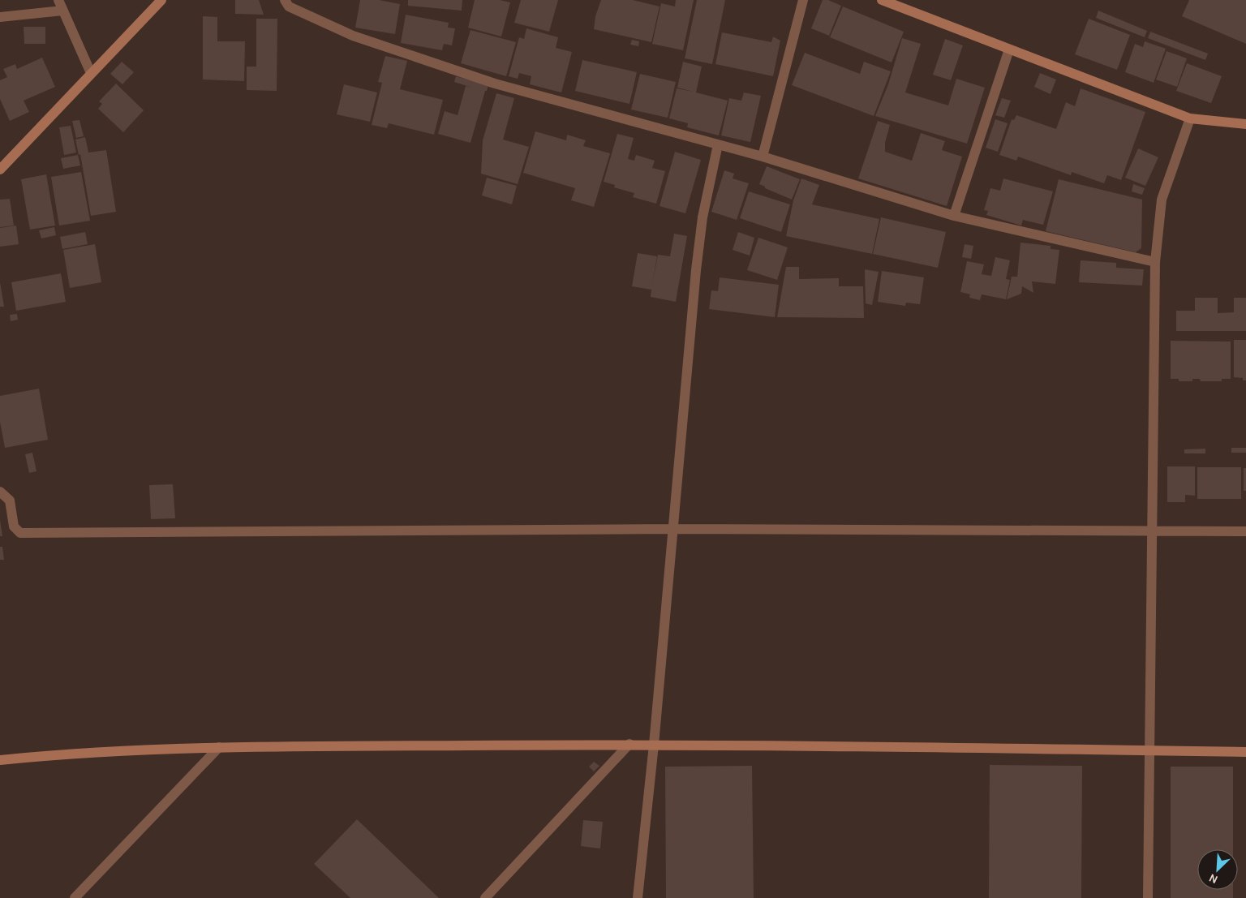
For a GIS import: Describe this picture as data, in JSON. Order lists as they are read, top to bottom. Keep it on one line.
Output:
{"north":"bottom left"}
